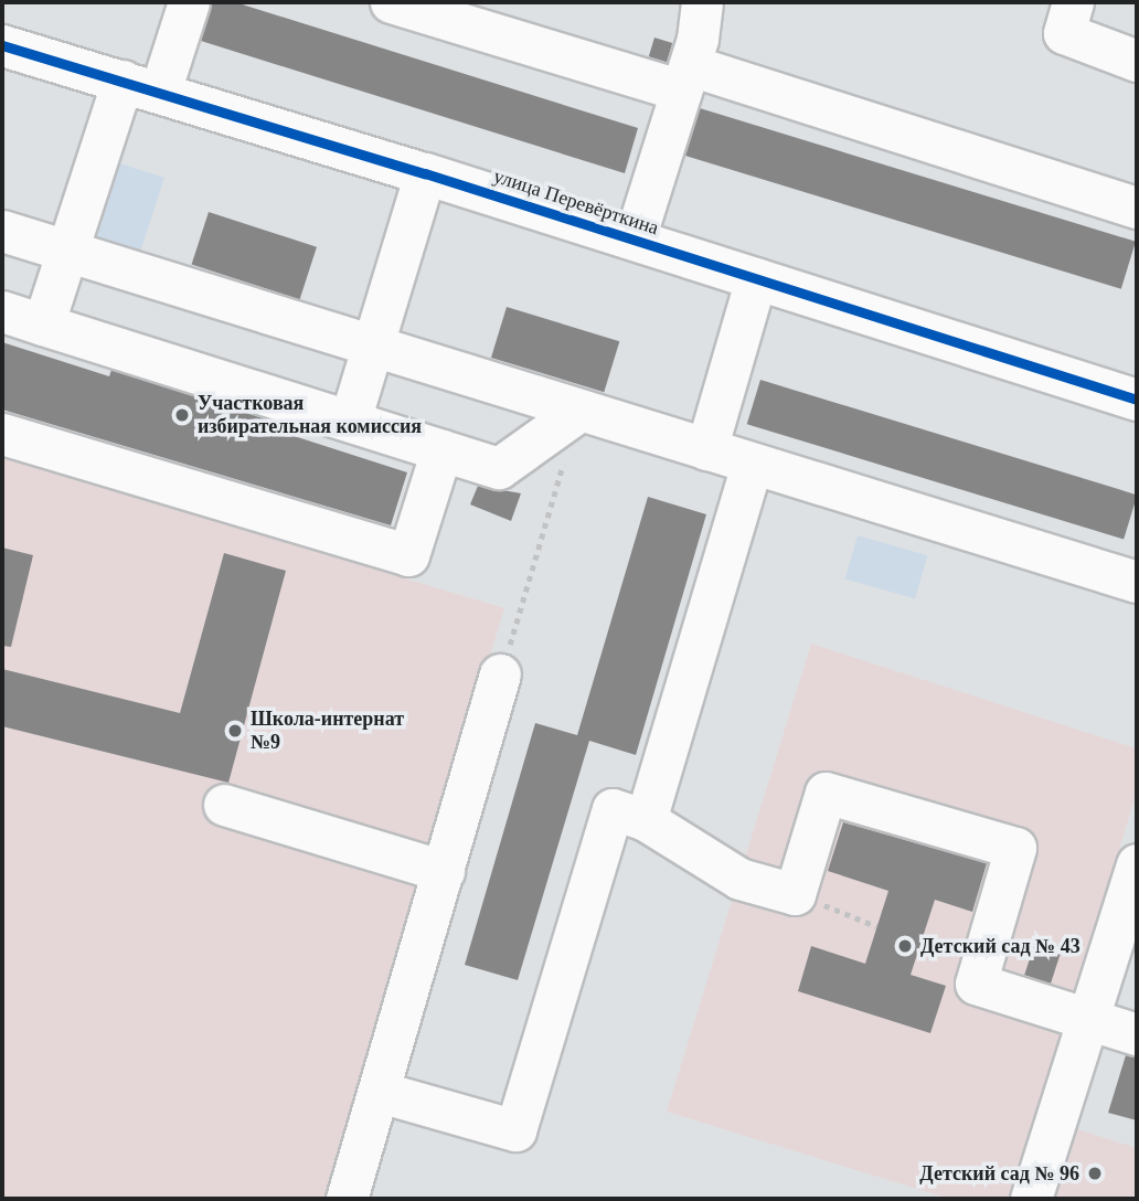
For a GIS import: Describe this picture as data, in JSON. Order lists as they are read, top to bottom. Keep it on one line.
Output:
{"streets":{"street":["улица Перевёрткина"]},"places":["Участковая избирательная комиссия","Школа-интернат №9","Детский сад № 43","Детский сад № 96"]}
